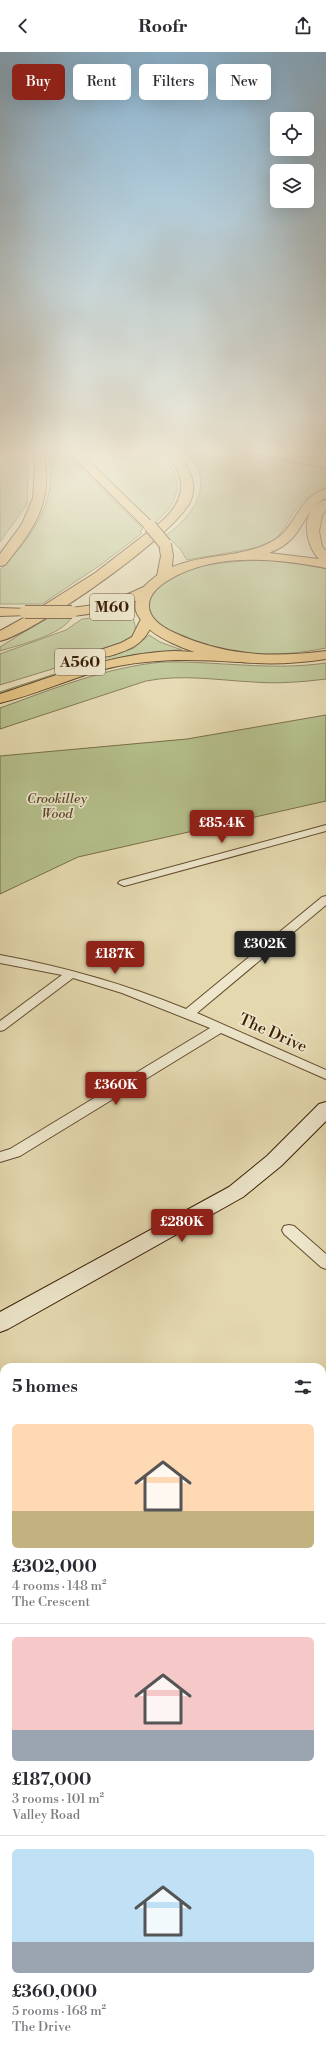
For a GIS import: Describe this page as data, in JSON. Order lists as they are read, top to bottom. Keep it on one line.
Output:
{"streets":{"highway":["M60","A560"],"street":["The Drive"]},"parks":["Crookilley Wood"],"page":{"header":"Roofr","chip":["Buy","Rent","Filters","New"],"price":["£85.4K","£302K","£187K","£360K","£280K"],"heading":"5 homes","list":[{"name":"£302,000","note":"4 rooms · 148 m² · The Crescent"},{"name":"£187,000","note":"3 rooms · 101 m² · Valley Road"},{"name":"£360,000","note":"5 rooms · 168 m² · The Drive"}]}}
